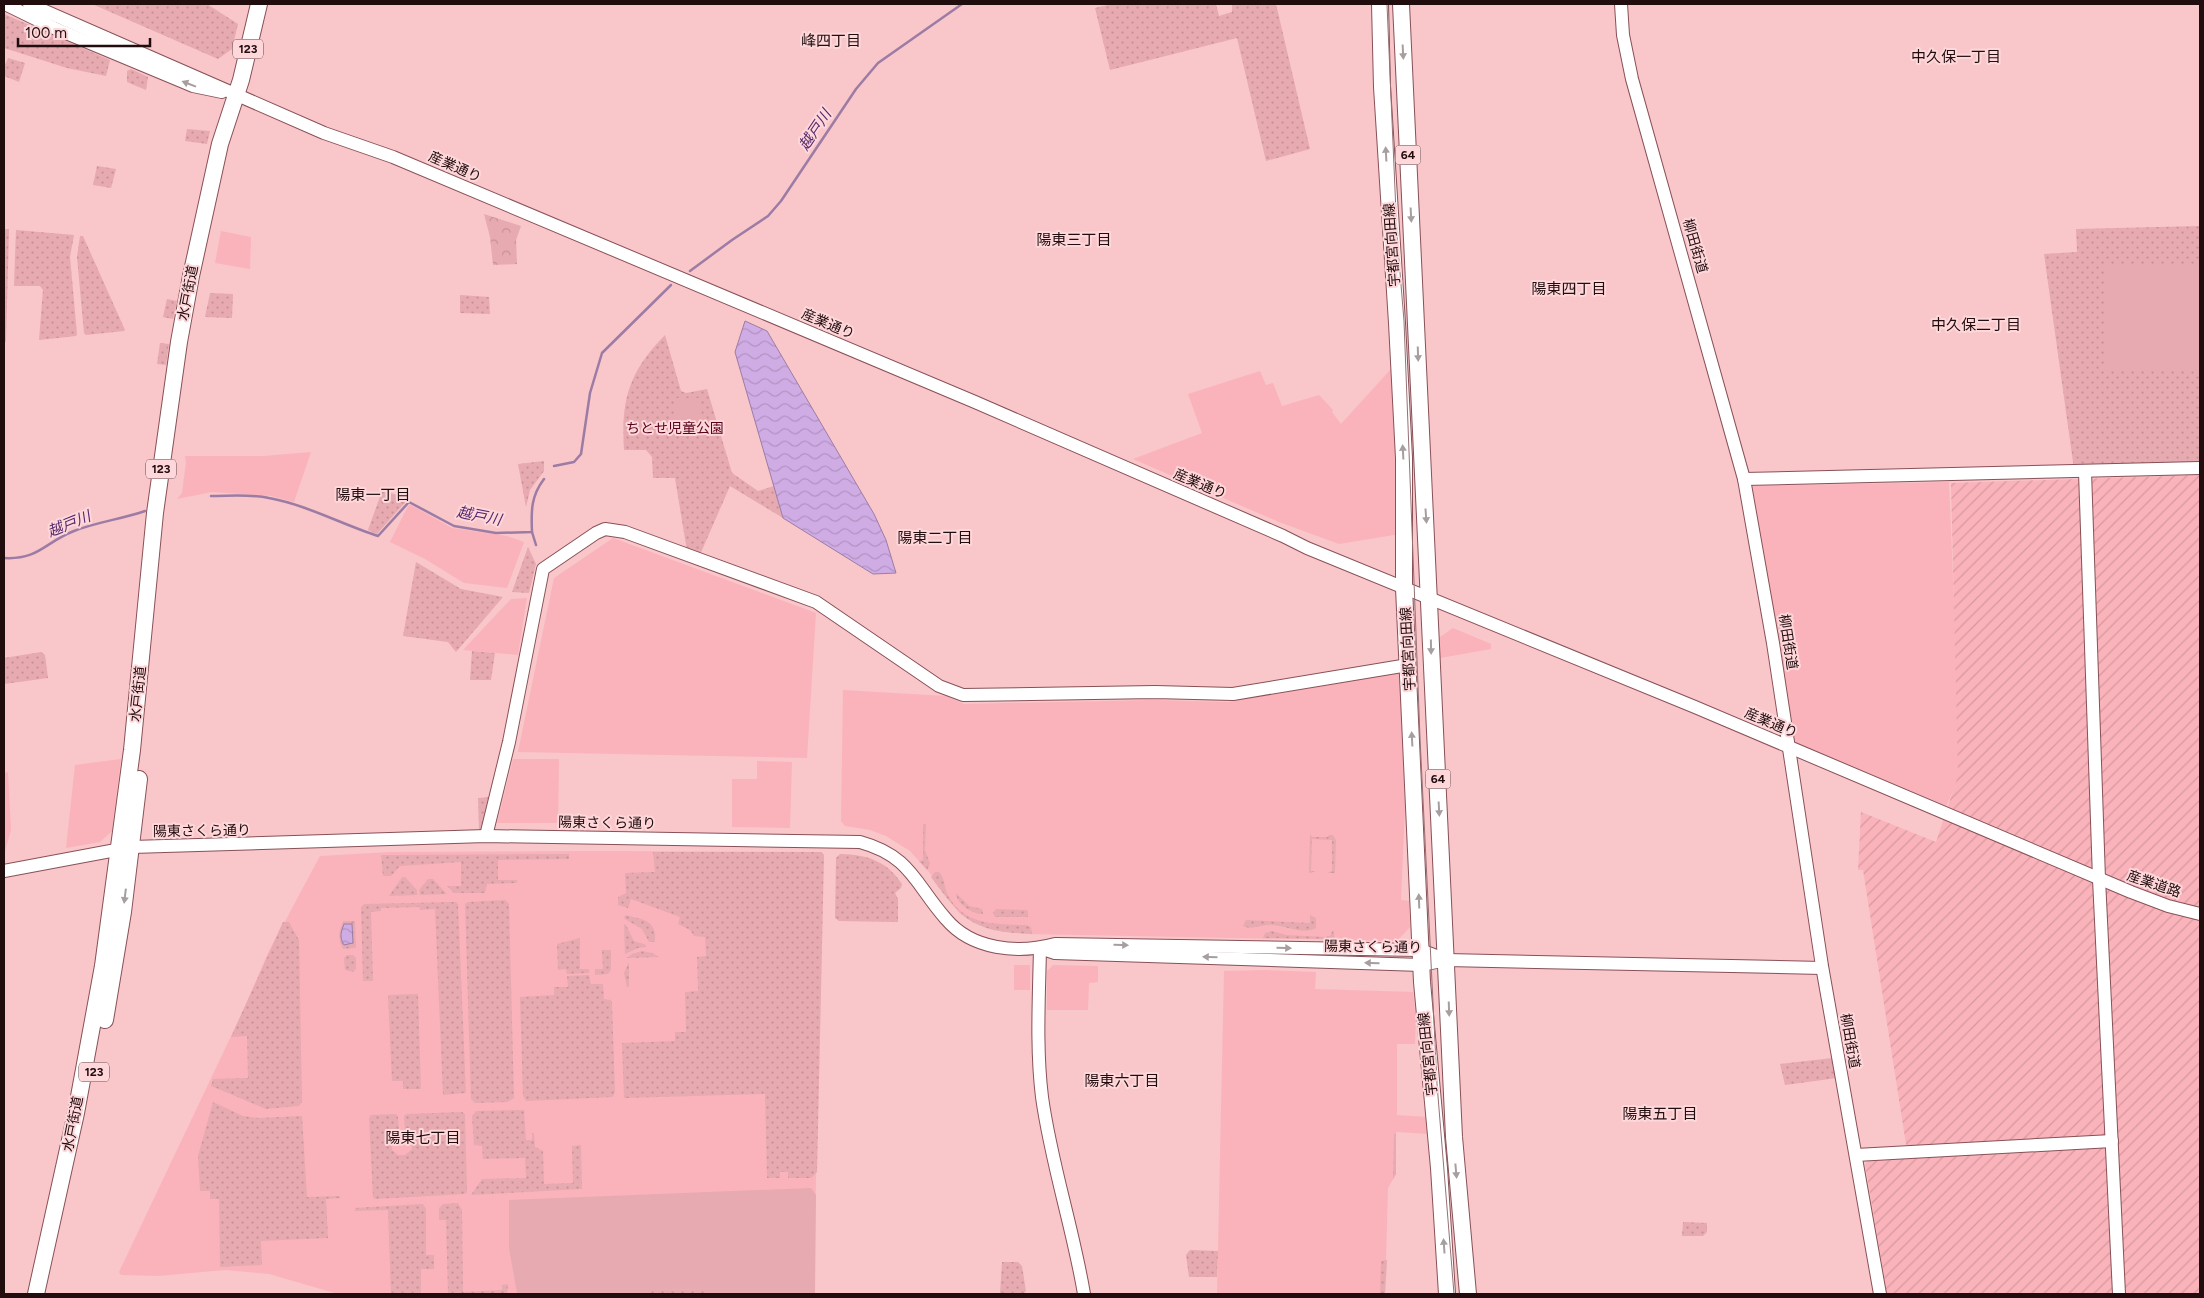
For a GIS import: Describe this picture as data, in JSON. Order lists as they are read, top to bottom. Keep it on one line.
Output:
{"streets":{"main road":["123","64","宇都宮向田線","水戸街道"],"street":["産業通り","柳田街道","陽東さくら通り","産業道路"]},"crossings":[["産業通り","宇都宮向田線"],["産業通り","柳田街道"],["産業通り","水戸街道"],["産業通り","産業道路"],["宇都宮向田線","陽東さくら通り"],["水戸街道","陽東さくら通り"]],"districts":["峰四丁目","中久保一丁目","陽東三丁目","陽東四丁目","中久保二丁目","陽東一丁目","陽東二丁目","陽東六丁目","陽東五丁目","陽東七丁目"],"water":["越戸川"],"parks":["ちとせ児童公園"],"scale_bar":"100 m"}
